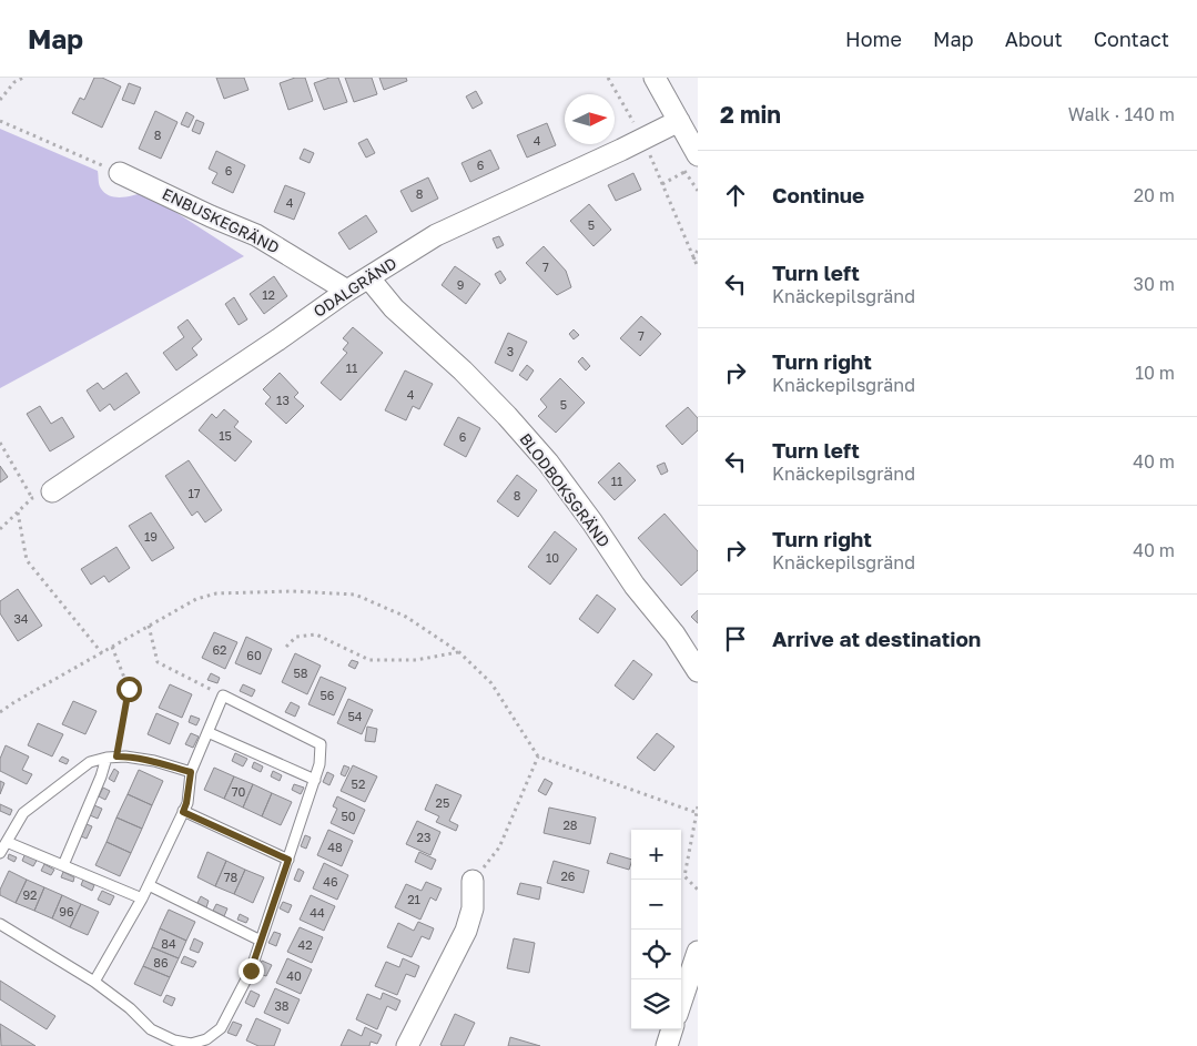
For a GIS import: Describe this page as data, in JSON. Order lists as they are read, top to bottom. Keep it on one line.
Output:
{"streets":{"street":["ENBUSKEGRÄND","ODALGRÄND","BLODBOKSGRÄND"]},"crossings":[["ENBUSKEGRÄND","ODALGRÄND"],["ODALGRÄND","BLODBOKSGRÄND"]],"house_numbers":["8","4","6","6","8","4","5","7","9","12","7","3","11","4","13","5","15","6","11","17","8","19","10","34","62","60","58","56","54","52","70","25","50","28","23","48","26","78","46","92","21","96","44","84","42","86","40","38"],"north":"right","page":{"header":"Map","nav":["Home","Map","About","Contact"],"heading":["2 min","Walk · 140 m"],"list":[["Continue","20 m"],["Turn left","Knäckepilsgränd","30 m"],["Turn right","Knäckepilsgränd","10 m"],["Turn left","Knäckepilsgränd","40 m"],["Turn right","Knäckepilsgränd","40 m"],"Arrive at destination"],"map_buttons":["+","−"]}}
